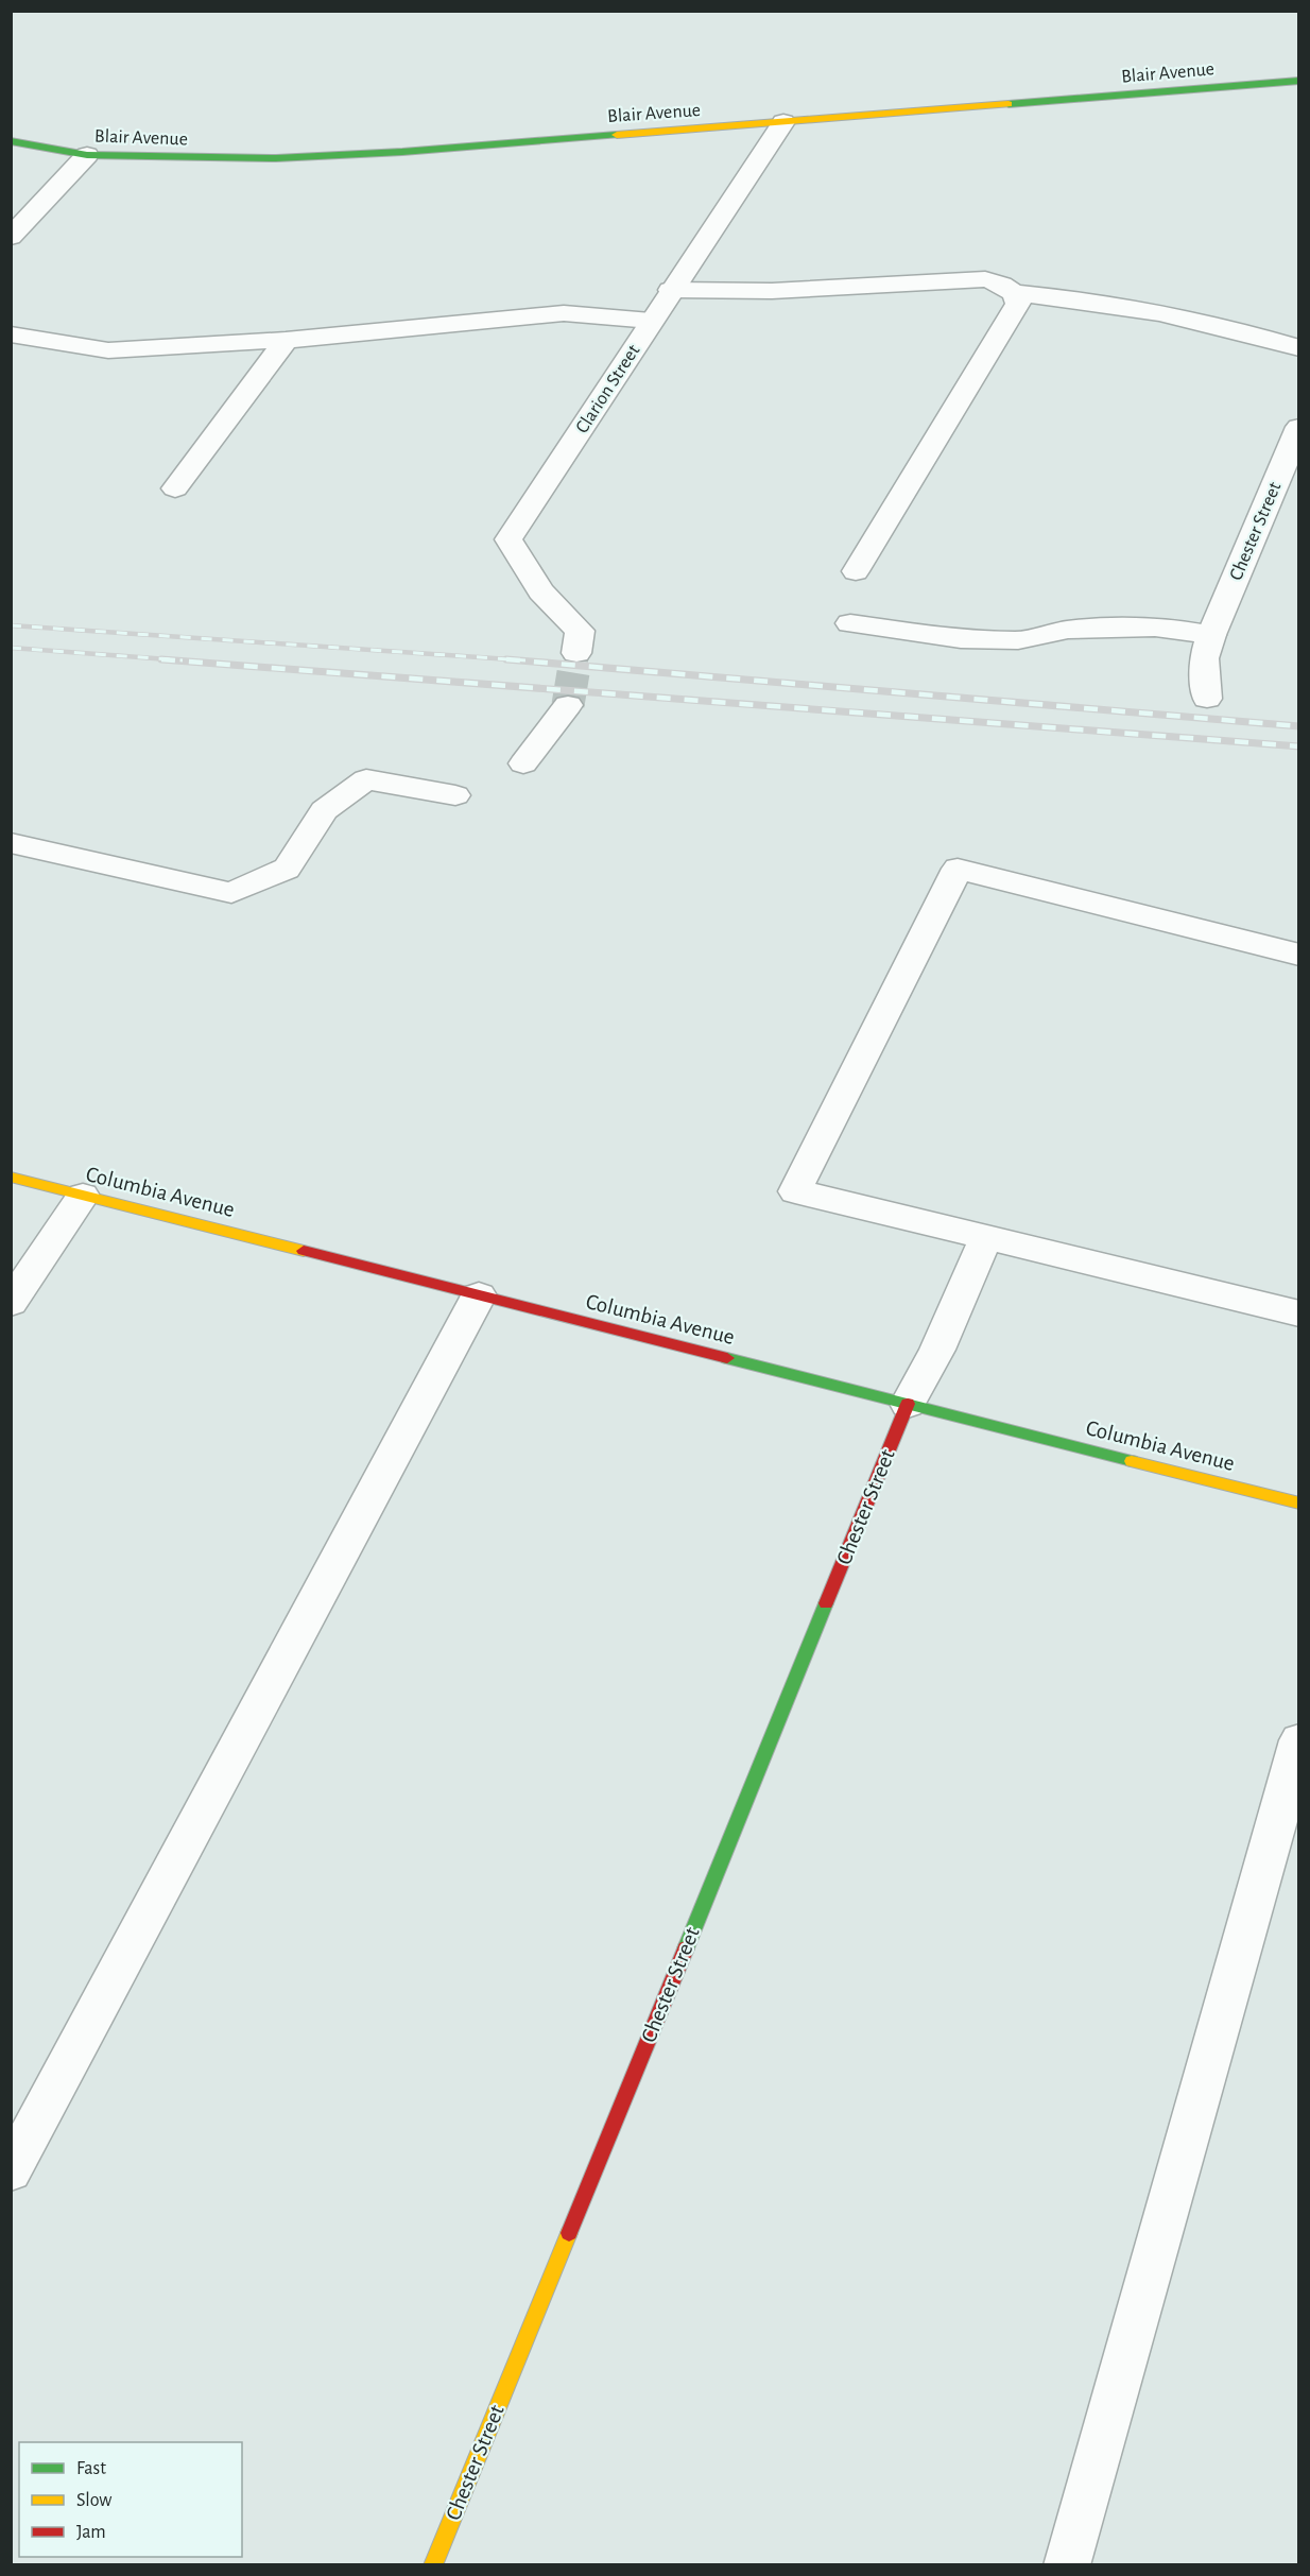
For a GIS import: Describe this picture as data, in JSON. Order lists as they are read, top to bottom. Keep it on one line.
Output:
{"streets":{"street":["Blair Avenue","Clarion Street","Chester Street","Columbia Avenue"]},"crossings":[["Blair Avenue","Clarion Street"],["Chester Street","Columbia Avenue"]],"legend":["Fast","Slow","Jam"]}
